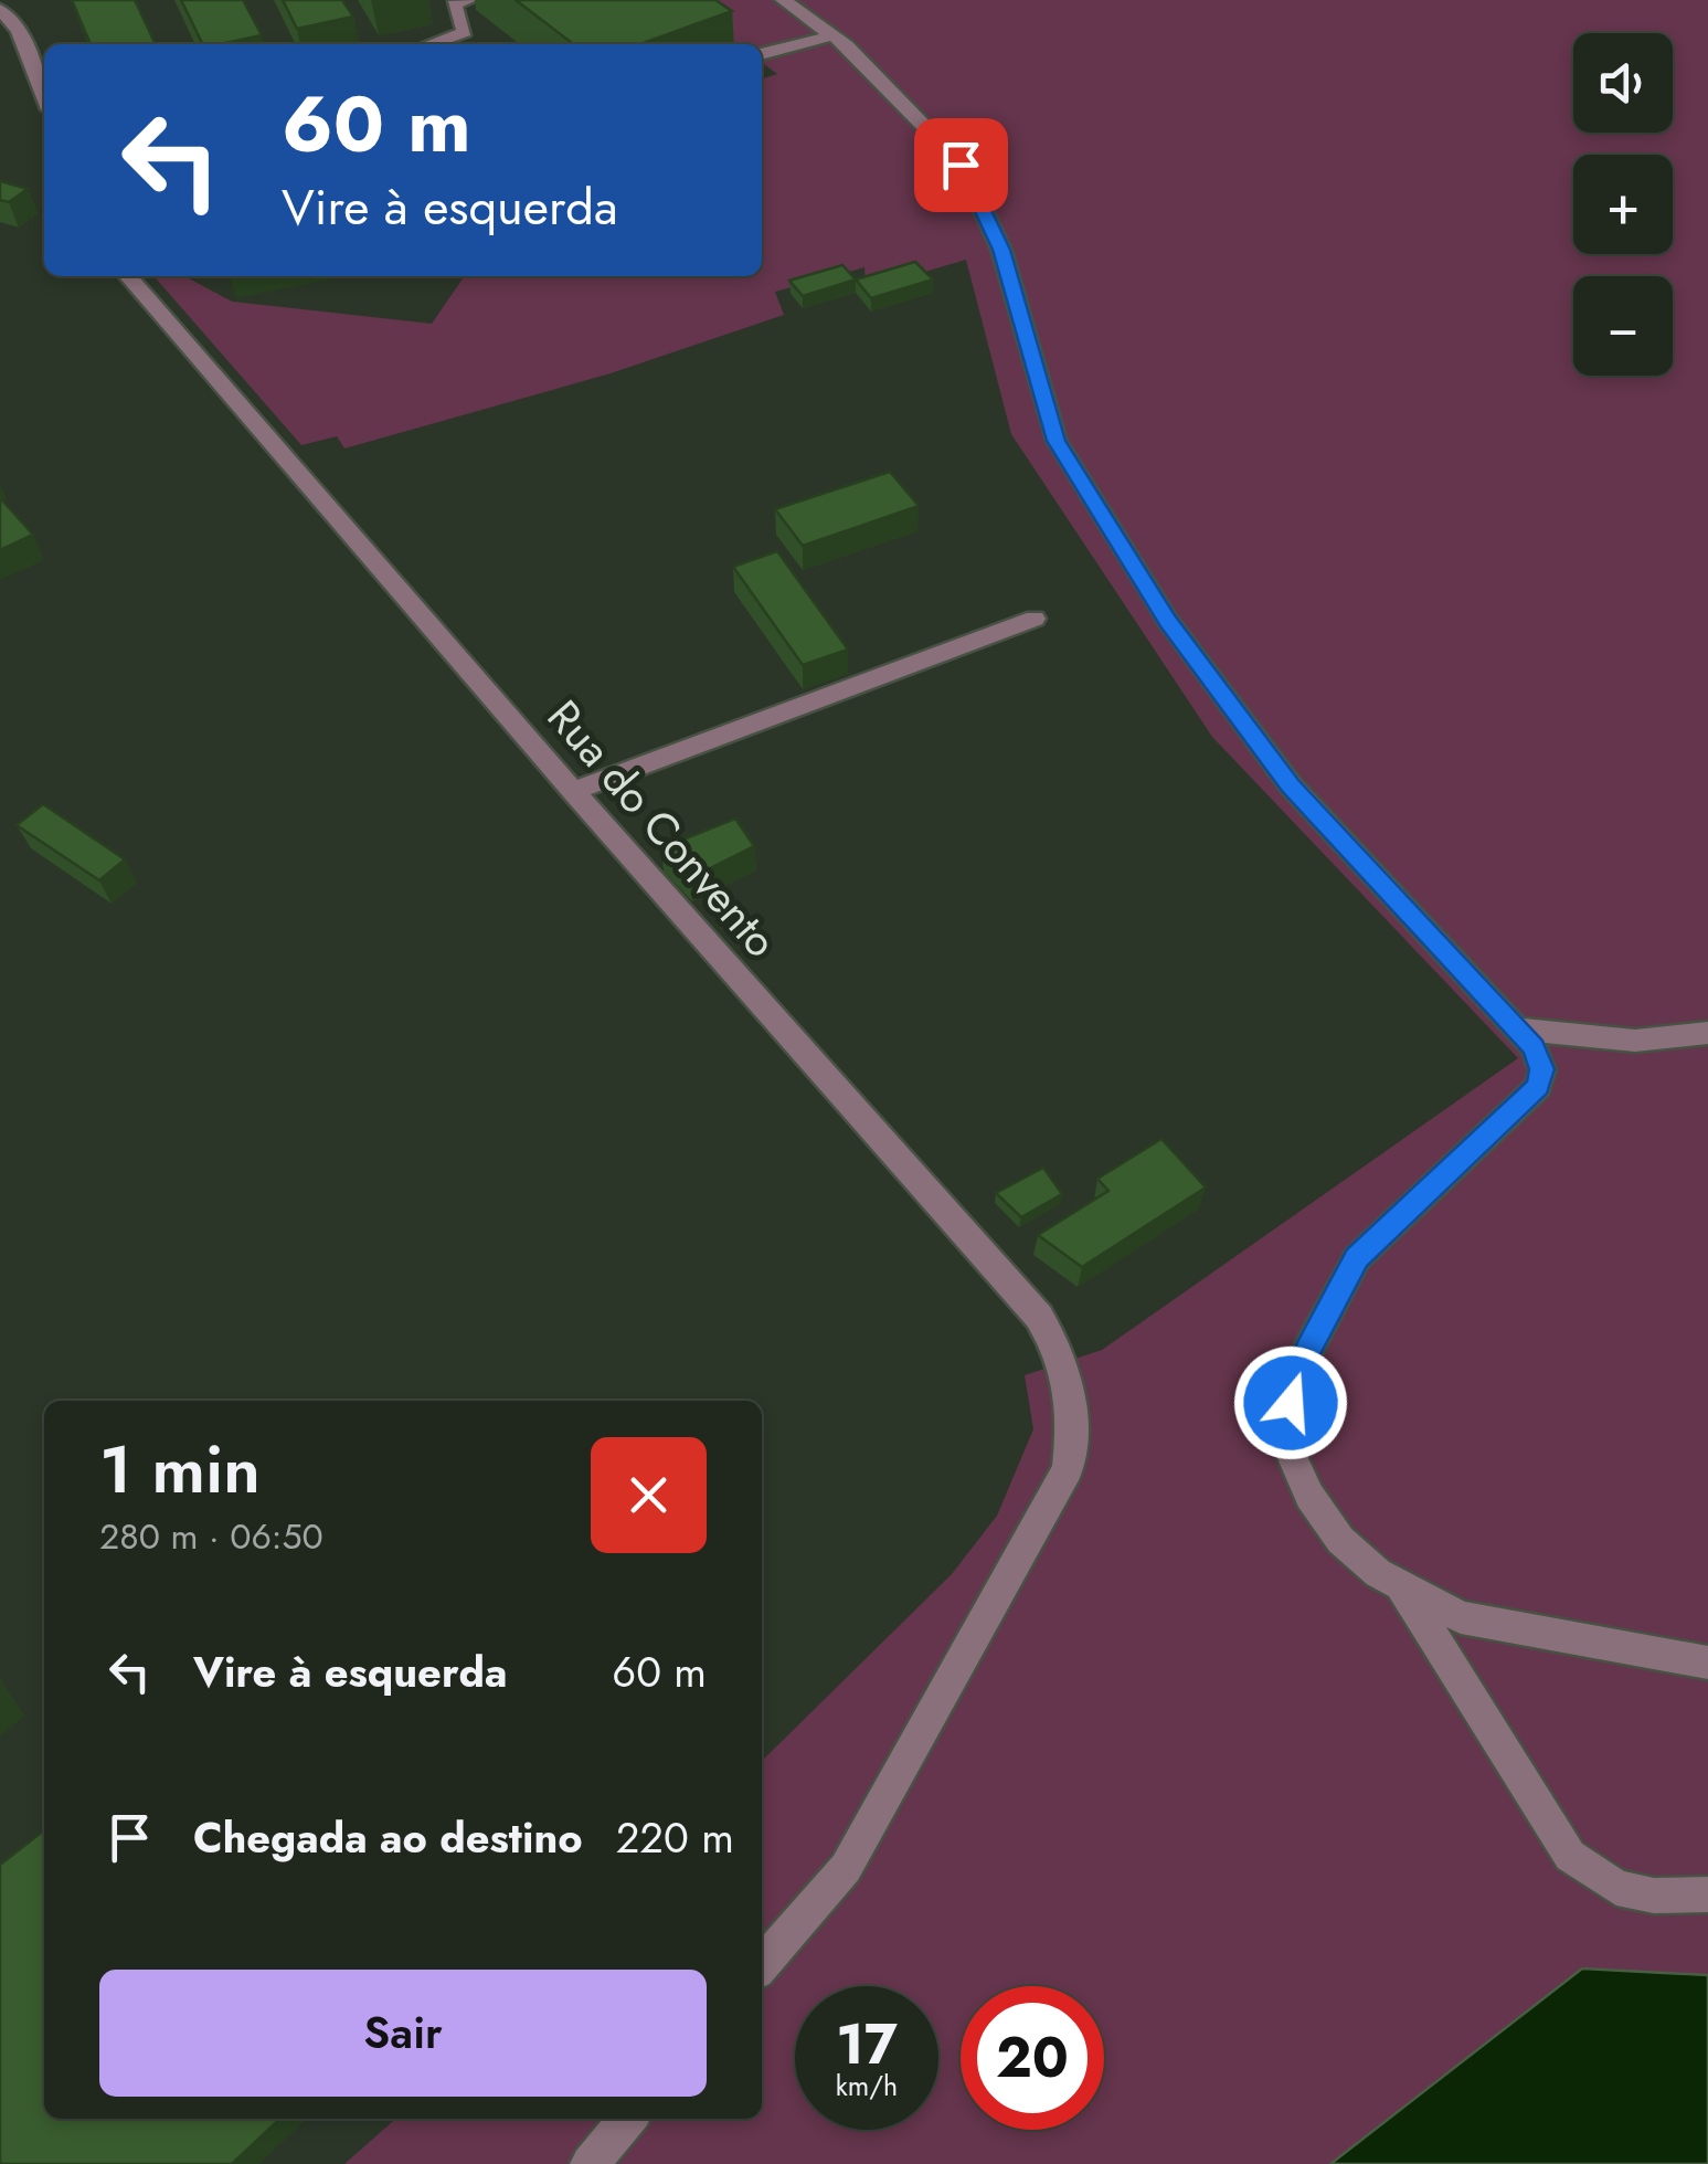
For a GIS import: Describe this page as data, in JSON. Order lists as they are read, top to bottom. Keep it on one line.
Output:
{"streets":{"street":["Rua do Convento"]},"page":{"map_buttons":["+","−"],"turn":["60 m","Vire à esquerda"],"heading":["1 min","280 m · 06:50"],"list":[{"name":"Vire à esquerda","value":"60 m"},{"name":"Chegada ao destino","value":"220 m"}],"buttons":"Sair","speed":"17 km/h","limit":"20"}}
